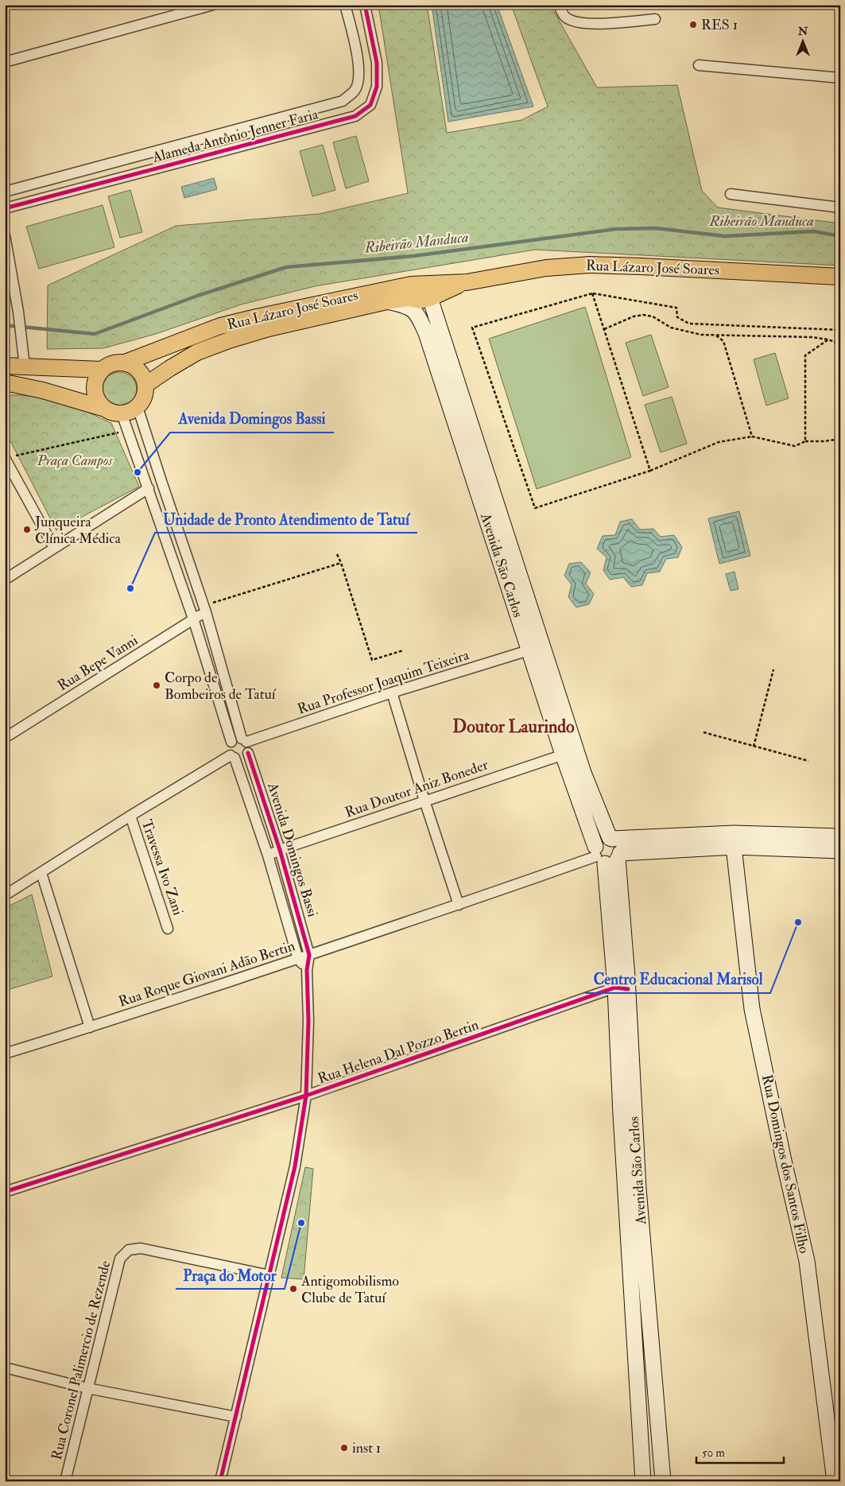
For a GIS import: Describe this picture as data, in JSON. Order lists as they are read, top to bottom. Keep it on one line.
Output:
{"streets":{"main road":["Rua Lázaro José Soares","Avenida São Carlos","Rua Domingos dos Santos Filho"],"street":["Alameda Antônio Jenner Faria","Rua Bepe Vanni","Rua Professor Joaquim Teixeira","Rua Doutor Aniz Boneder","Avenida Domingos Bassi","Travessa Ivo Zani","Rua Roque Giovani Adão Bertin","Rua Helena Dal Pozzo Bertin","Rua Coronel Palimercio de Rezende"]},"crossings":[["Rua Lázaro José Soares","Avenida São Carlos"],["Avenida São Carlos","Rua Professor Joaquim Teixeira"],["Avenida São Carlos","Rua Doutor Aniz Boneder"],["Avenida São Carlos","Rua Roque Giovani Adão Bertin"],["Avenida São Carlos","Rua Helena Dal Pozzo Bertin"],["Rua Professor Joaquim Teixeira","Avenida Domingos Bassi"],["Rua Doutor Aniz Boneder","Avenida Domingos Bassi"],["Avenida Domingos Bassi","Rua Roque Giovani Adão Bertin"]],"districts":["Doutor Laurindo"],"water":["Ribeirão Manduca"],"parks":["Praça Campos"],"places":["RES 1","Avenida Domingos Bassi","Junqueira Clínica Médica","Unidade de Pronto Atendimento de Tatuí","Corpo de Bombeiros de Tatuí","Centro Educacional Marisol","Praça do Motor","Antigomobilismo Clube de Tatuí","inst 1"],"scale_bar":"50 m","north":"top"}
